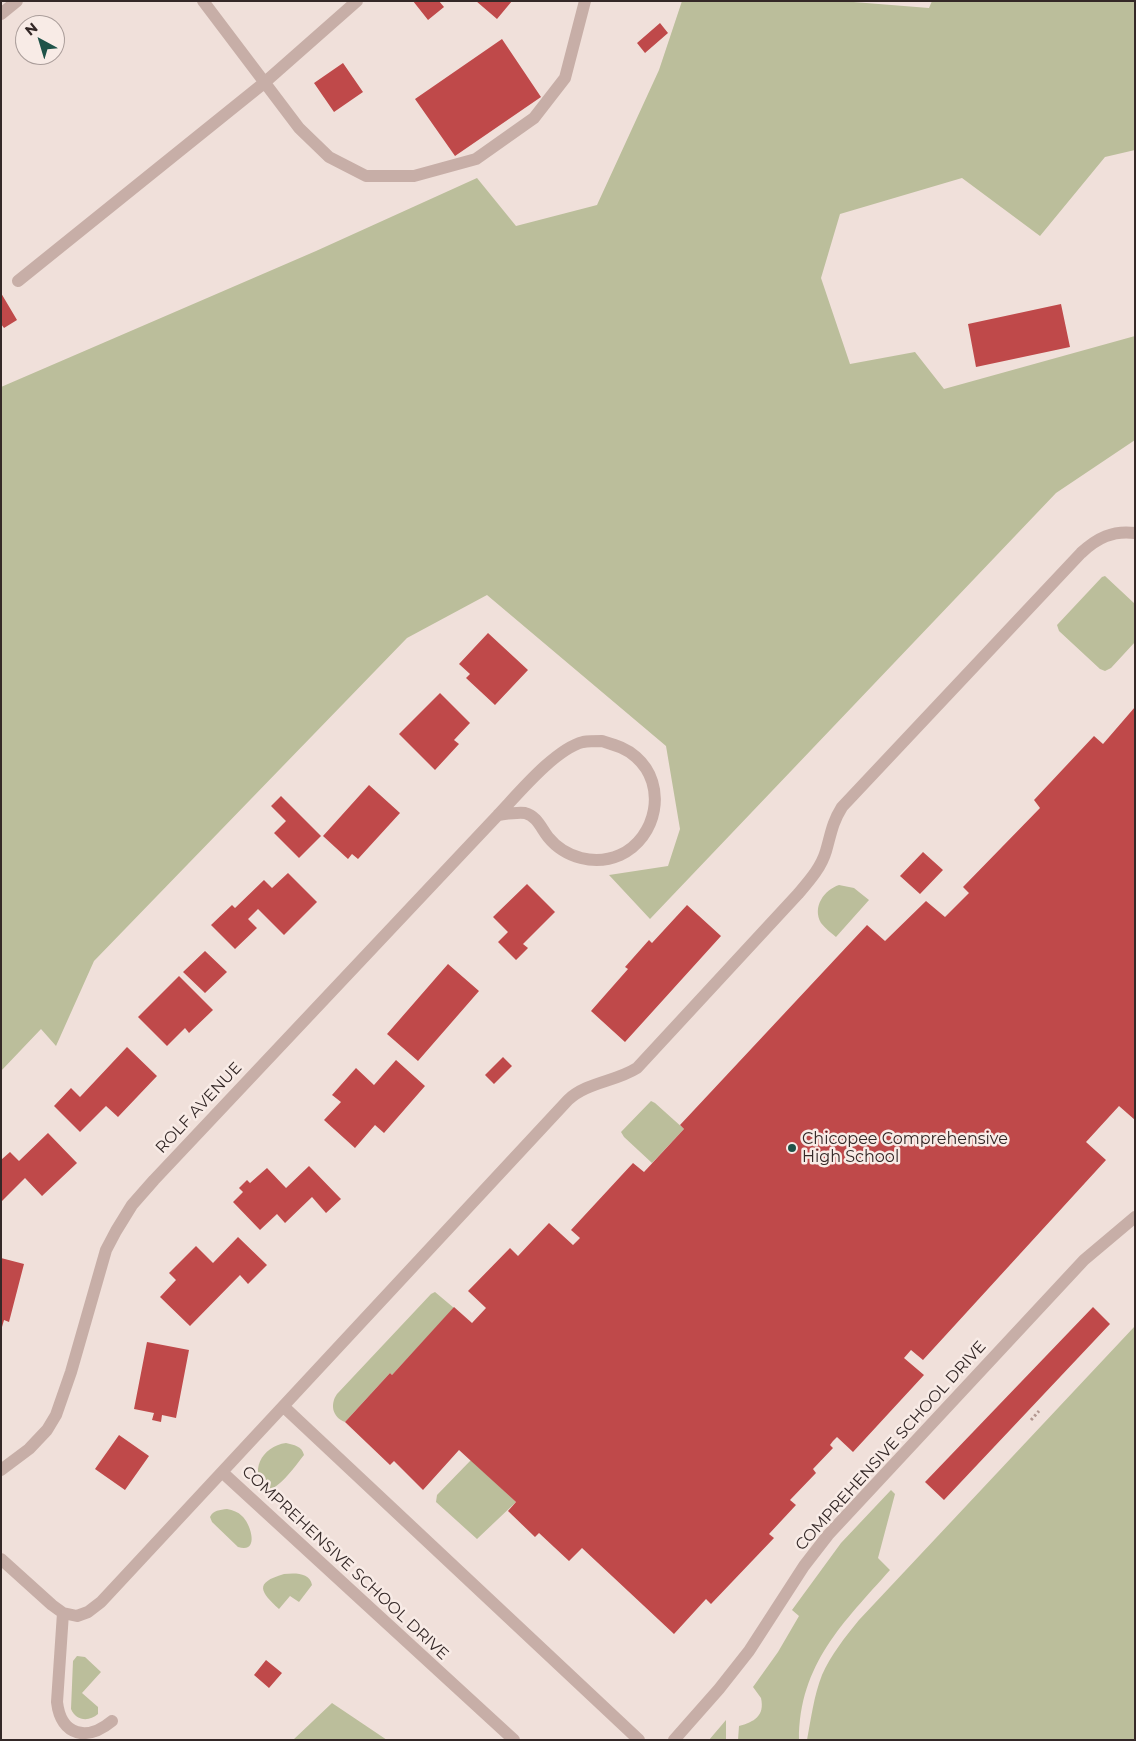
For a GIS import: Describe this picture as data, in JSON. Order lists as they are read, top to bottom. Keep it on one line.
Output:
{"streets":{"street":["ROLF AVENUE","COMPREHENSIVE SCHOOL DRIVE"]},"places":["Chicopee Comprehensive High School"],"north":"top left"}
